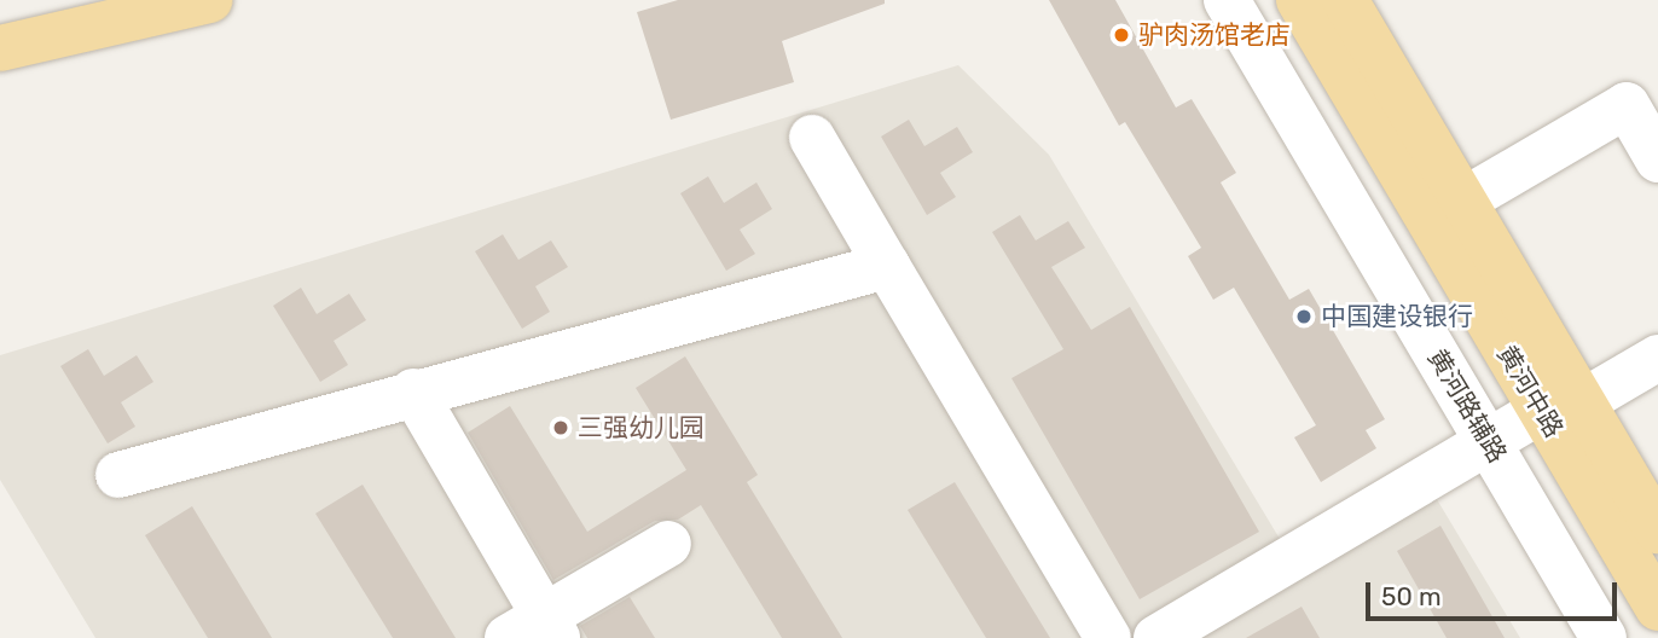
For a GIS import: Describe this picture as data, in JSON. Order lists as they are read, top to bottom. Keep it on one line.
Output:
{"streets":{"main road":["黄河中路"],"street":["黄河路辅路"]},"places":["驴肉汤馆老店","中国建设银行","三强幼儿园"],"scale_bar":"50 m"}
